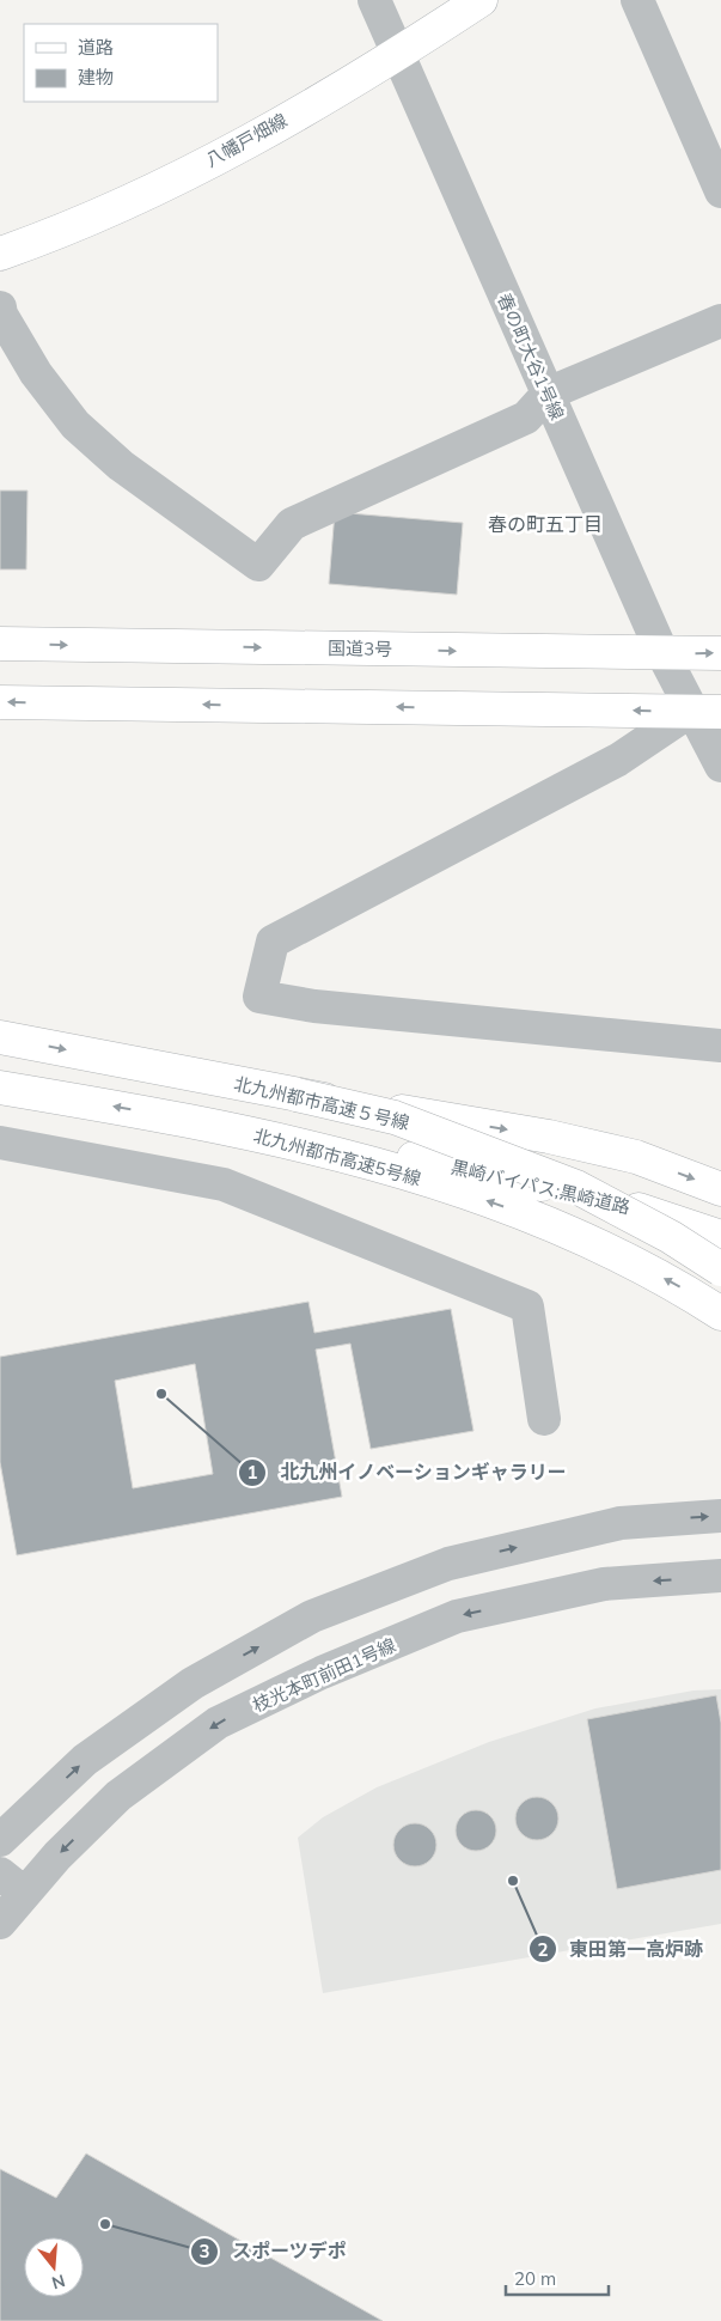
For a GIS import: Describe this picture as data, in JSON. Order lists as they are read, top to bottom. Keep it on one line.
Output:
{"streets":{"main road":["八幡戸畑線","国道3号","北九州都市高速５号線","北九州都市高速5号線","黒崎バイパス;黒崎道路"],"street":["春の町大谷1号線","枝光本町前田1号線"]},"crossings":[["八幡戸畑線","春の町大谷1号線"],["春の町大谷1号線","国道3号"],["北九州都市高速5号線","黒崎バイパス;黒崎道路"]],"one_way":["北九州都市高速５号線"],"districts":["春の町五丁目"],"places":["北九州イノベーションギャラリー","東田第一高炉跡","スポーツデポ"],"legend":["道路","建物"],"scale_bar":"20 m","north":"bottom"}
